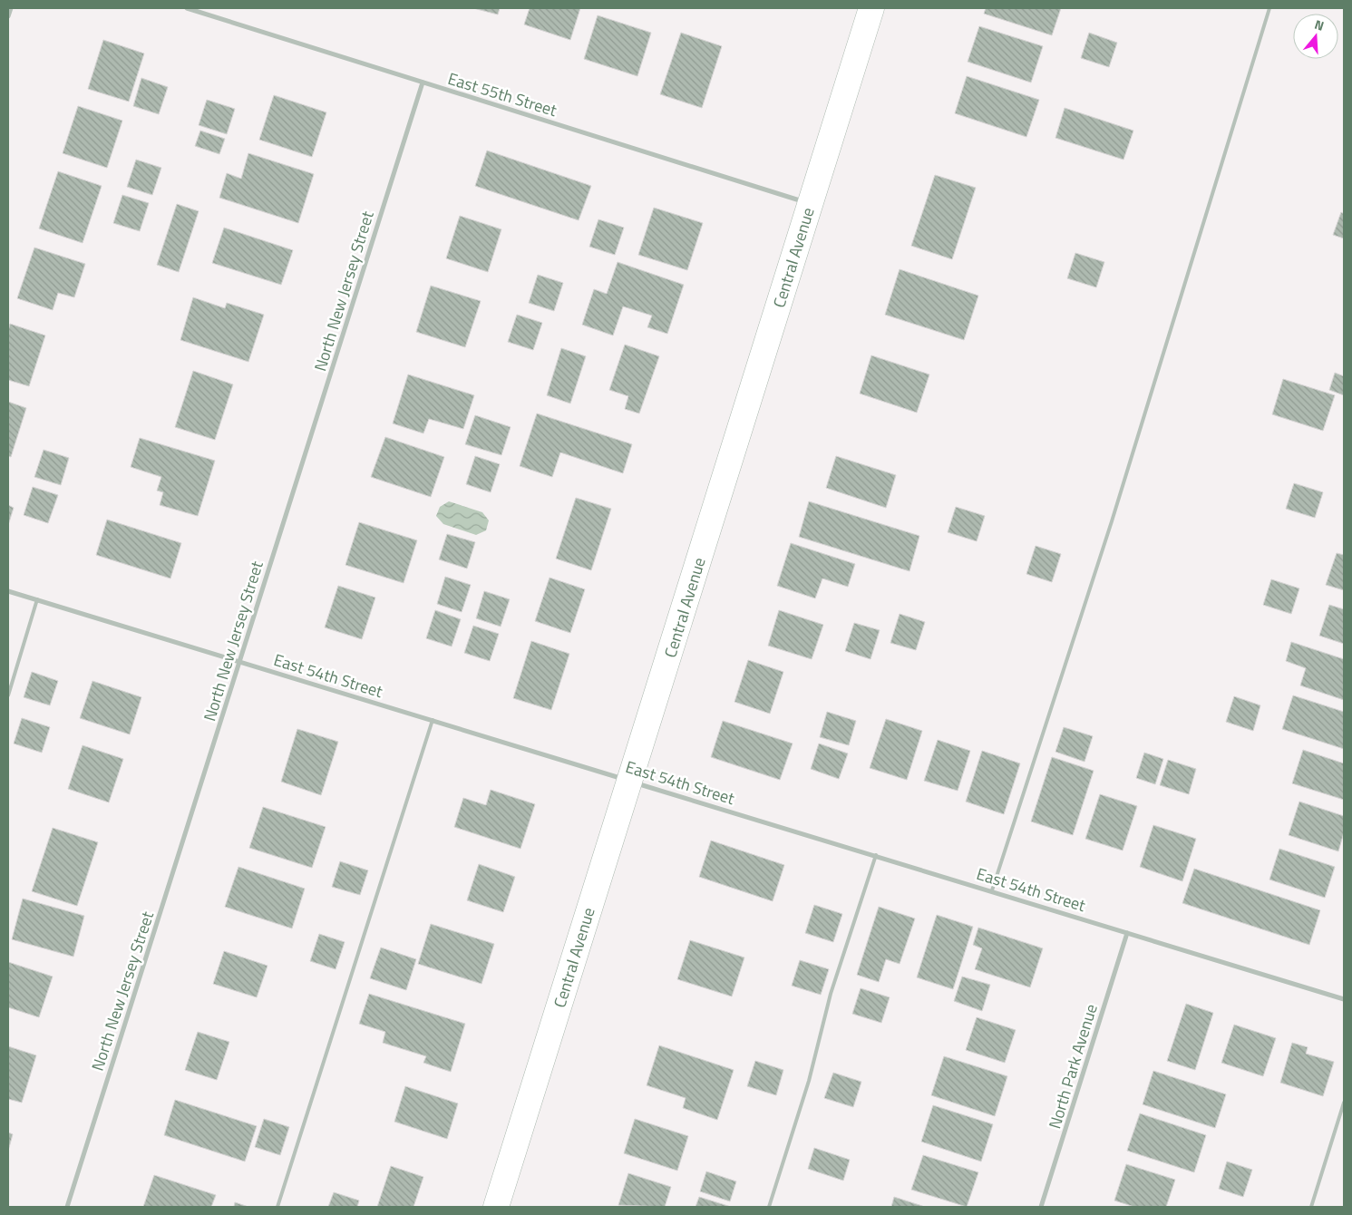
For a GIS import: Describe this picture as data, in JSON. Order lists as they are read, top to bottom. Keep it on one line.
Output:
{"streets":{"main road":["Central Avenue"],"street":["East 55th Street","North New Jersey Street","East 54th Street","North Park Avenue"]},"crossings":[["East 55th Street","Central Avenue"],["East 55th Street","North New Jersey Street"],["Central Avenue","East 54th Street"],["North New Jersey Street","East 54th Street"],["East 54th Street","North Park Avenue"]],"north":"top"}
